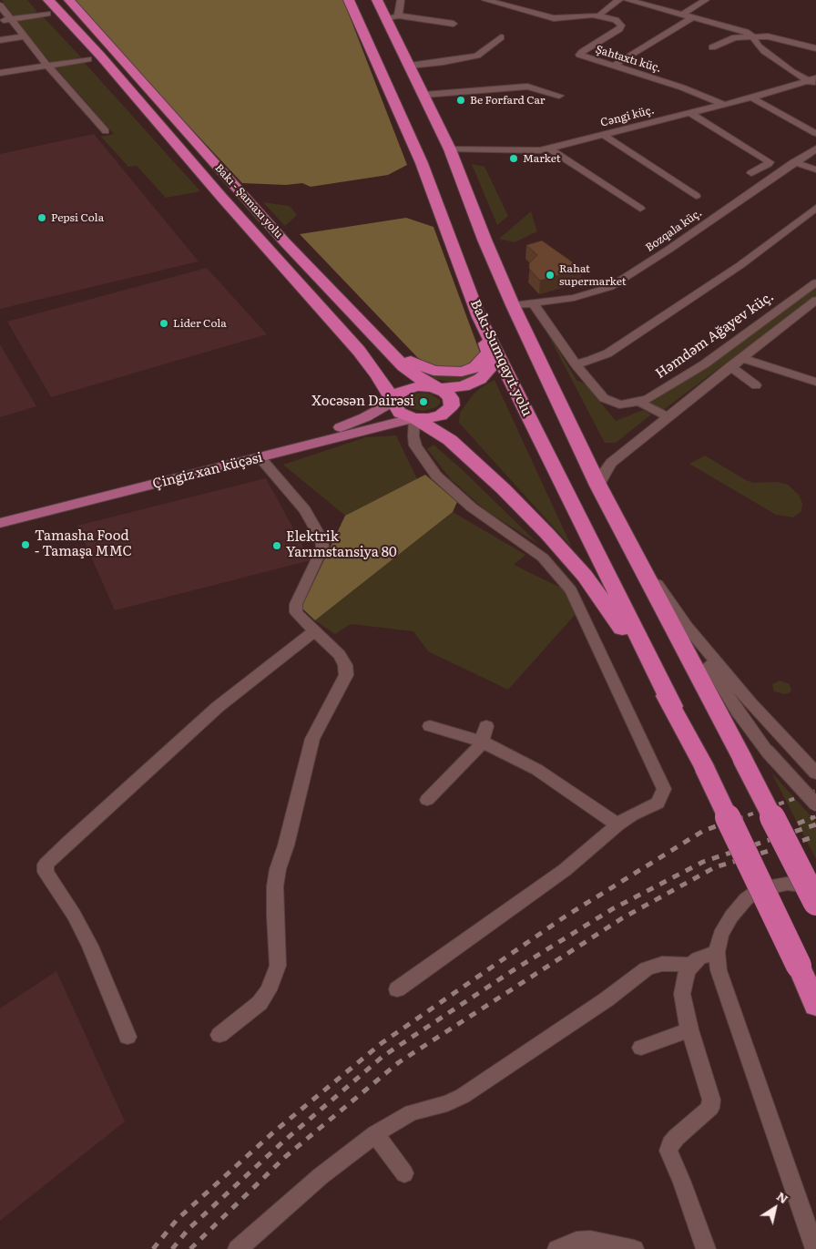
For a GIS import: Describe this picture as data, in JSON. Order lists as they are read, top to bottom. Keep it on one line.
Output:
{"streets":{"highway":["Bakı - Şamaxı yolu","Bakı-Sumqayıt yolu"],"main road":["Çingiz xan küçəsi"],"street":["Şahtaxtı küç.","Cəngi küç.","Bozqala küç.","Həmdəm Ağayev küç."]},"crossings":[["Şahtaxtı küç.","Cəngi küç."],["Bakı - Şamaxı yolu","Bakı-Sumqayıt yolu"],["Bakı - Şamaxı yolu","Çingiz xan küçəsi"],["Bozqala küç.","Həmdəm Ağayev küç."]],"places":["Be Forfard Car","Market","Pepsi Cola","Rahat supermarket","Lider Cola","Xocəsən Dairəsi","Tamasha Food - Tamaşa MMC","Elektrik Yarımstansiya 80"],"north":"top right"}
